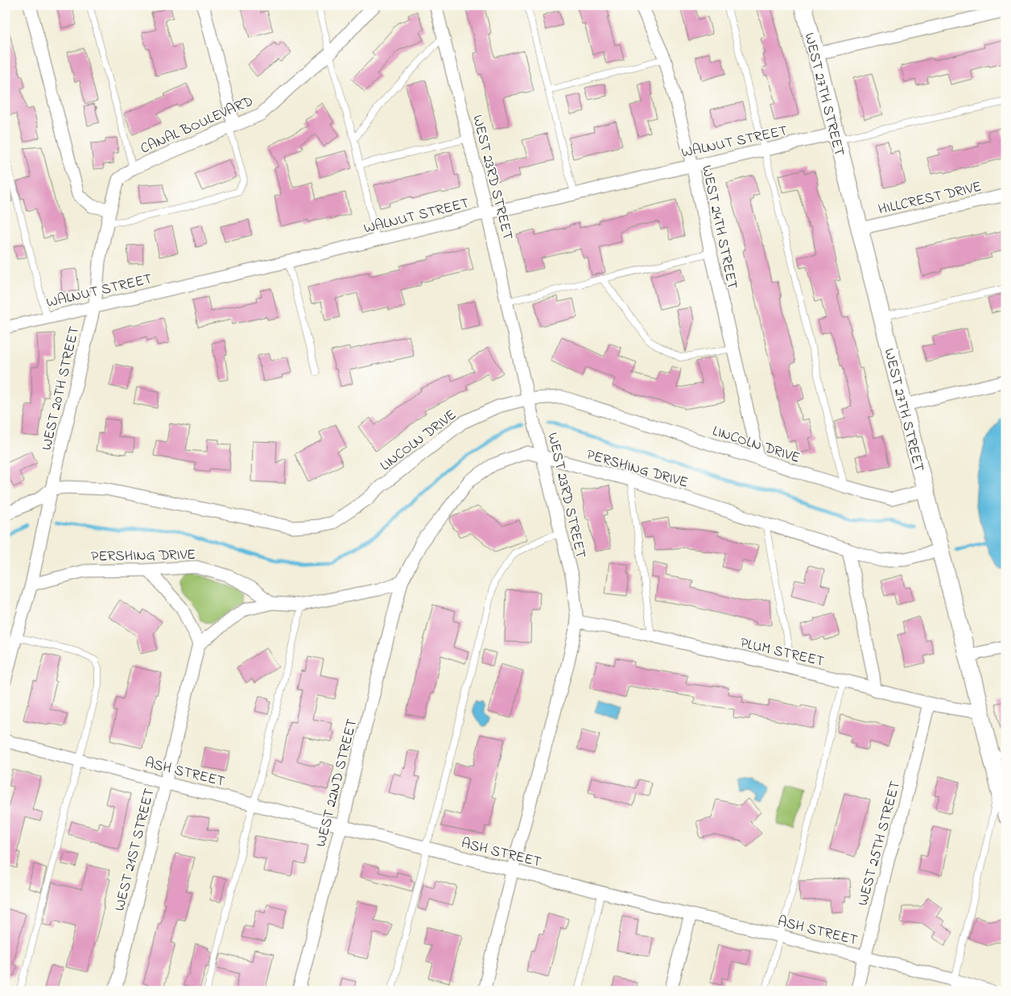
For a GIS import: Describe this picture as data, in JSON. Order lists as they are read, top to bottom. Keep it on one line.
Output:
{"streets":{"main road":["WEST 27TH STREET"],"street":["CANAL BOULEVARD","WALNUT STREET","WEST 23RD STREET","HILLCREST DRIVE","WEST 24TH STREET","WEST 20TH STREET","LINCOLN DRIVE","PERSHING DRIVE","PLUM STREET","ASH STREET","WEST 22ND STREET","WEST 25TH STREET","WEST 21ST STREET"]},"crossings":[["WEST 27TH STREET","WALNUT STREET"],["WEST 27TH STREET","HILLCREST DRIVE"],["WEST 27TH STREET","LINCOLN DRIVE"],["WEST 27TH STREET","PERSHING DRIVE"],["WEST 27TH STREET","PLUM STREET"],["CANAL BOULEVARD","WEST 20TH STREET"],["WALNUT STREET","WEST 23RD STREET"],["WALNUT STREET","WEST 24TH STREET"],["WALNUT STREET","WEST 20TH STREET"],["WEST 23RD STREET","LINCOLN DRIVE"],["WEST 23RD STREET","PERSHING DRIVE"],["WEST 23RD STREET","PLUM STREET"],["WEST 23RD STREET","ASH STREET"],["WEST 24TH STREET","LINCOLN DRIVE"],["WEST 20TH STREET","LINCOLN DRIVE"],["WEST 20TH STREET","PERSHING DRIVE"],["PERSHING DRIVE","WEST 22ND STREET"],["PLUM STREET","WEST 25TH STREET"],["ASH STREET","WEST 22ND STREET"],["ASH STREET","WEST 25TH STREET"],["ASH STREET","WEST 21ST STREET"]]}
